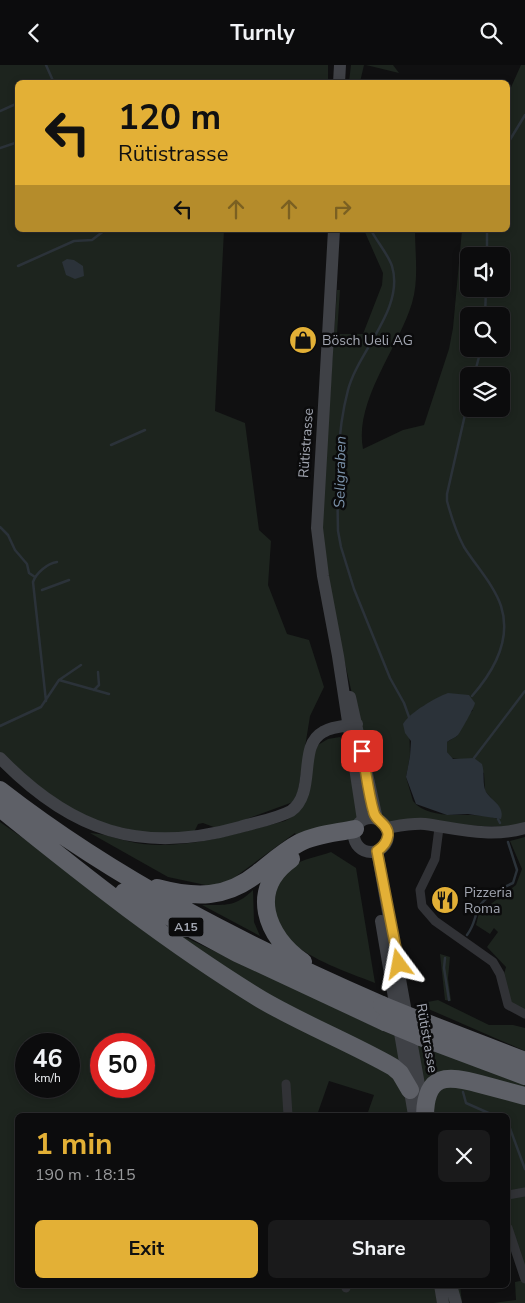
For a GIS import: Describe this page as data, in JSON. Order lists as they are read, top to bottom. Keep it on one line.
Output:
{"streets":{"highway":["A15"],"main road":["Rütistrasse"]},"water":["Seligraben"],"places":{"shop":["Bösch Ueli AG"],"restaurant":["Pizzeria Roma"]},"page":{"header":"Turnly","turn":["120 m","Rütistrasse"],"speed":"46 km/h","limit":"50","heading":["1 min","190 m · 18:15"],"buttons":["Exit","Share"]}}
